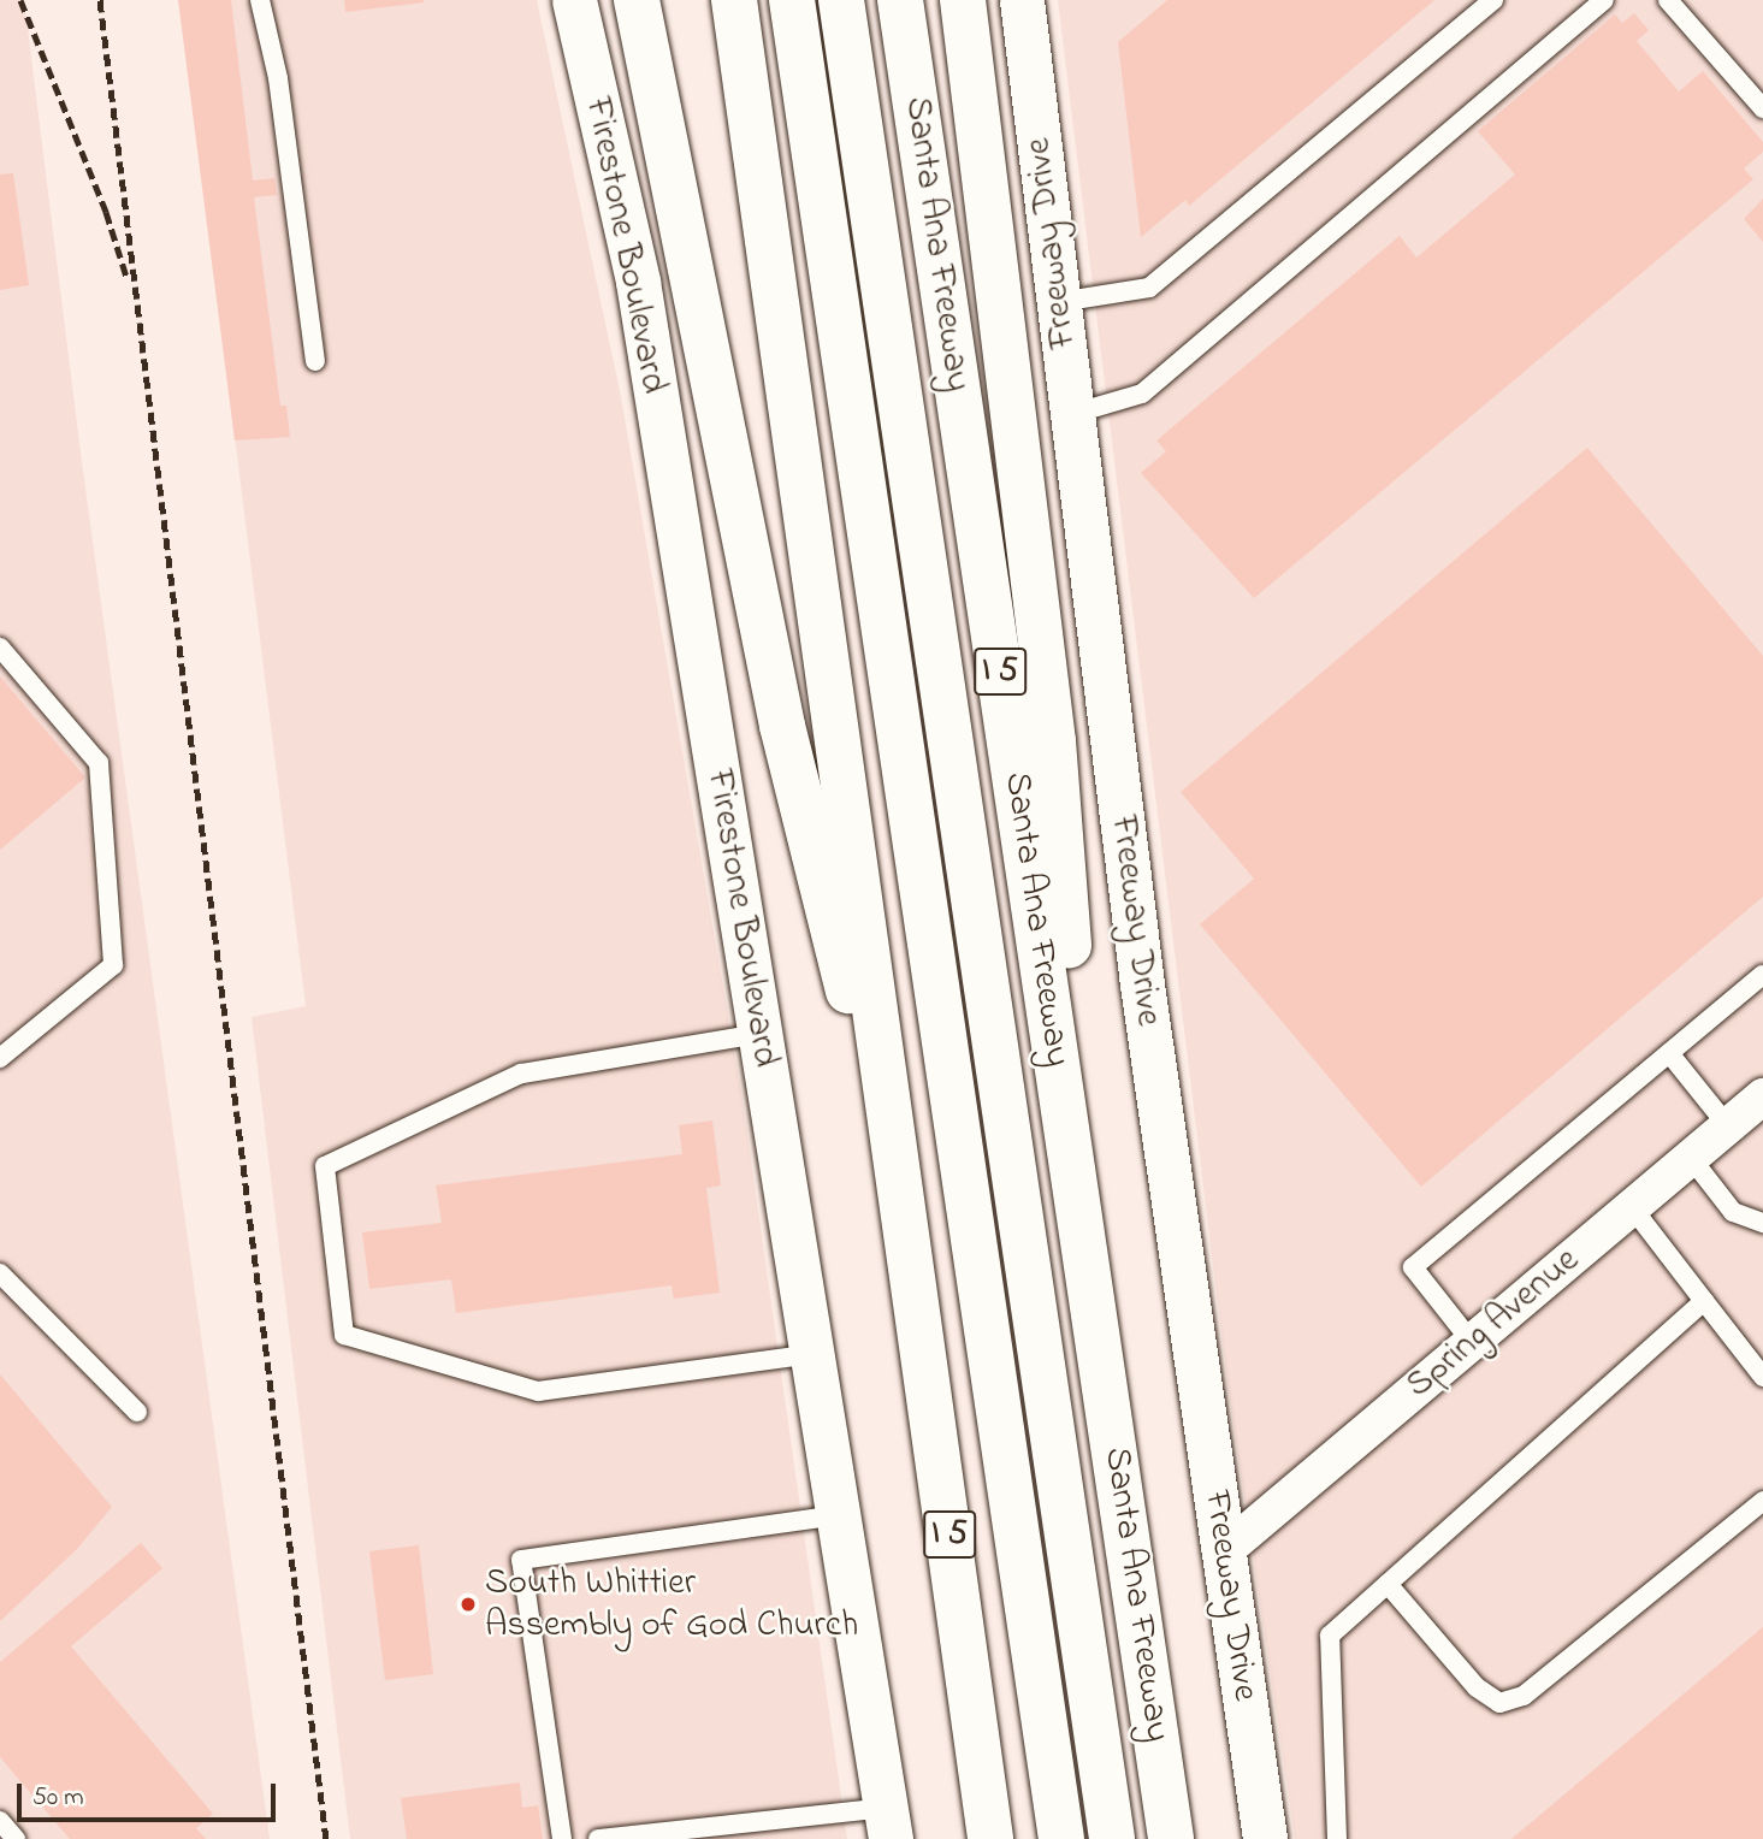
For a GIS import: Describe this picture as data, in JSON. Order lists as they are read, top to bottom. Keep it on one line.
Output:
{"streets":{"highway":["Santa Ana Freeway","I 5"],"street":["Freeway Drive","Firestone Boulevard","Spring Avenue"]},"crossings":[["Freeway Drive","Spring Avenue"]],"places":["South Whittier Assembly of God Church"],"scale_bar":"50 m"}
